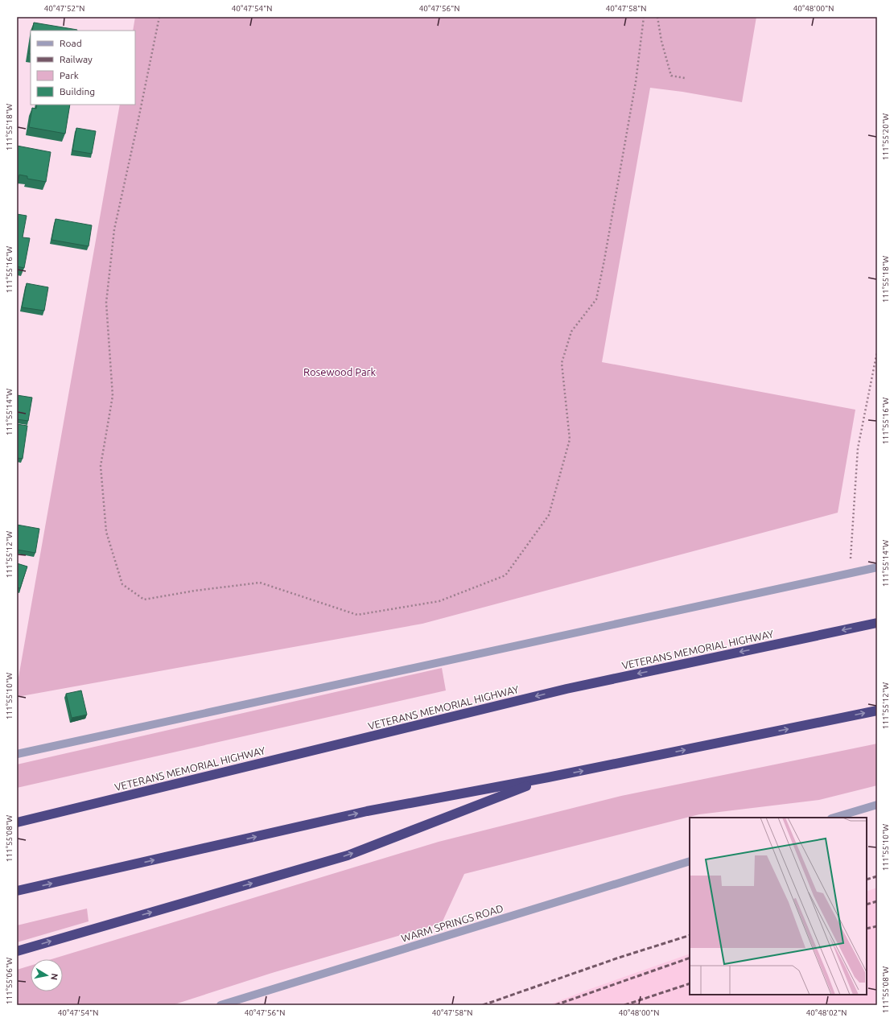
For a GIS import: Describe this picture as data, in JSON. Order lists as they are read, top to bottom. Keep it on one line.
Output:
{"streets":{"highway":["VETERANS MEMORIAL HIGHWAY"],"street":["WARM SPRINGS ROAD"]},"parks":["Rosewood Park"],"legend":["Road","Railway","Park","Building"],"north":"right","coordinates":["40°47'52\"N","40°47'54\"N","40°47'56\"N","40°47'58\"N","40°48'00\"N","111°55'18\"W","111°55'20\"W","111°55'16\"W","111°55'14\"W","111°55'12\"W","111°55'10\"W","111°55'08\"W","111°55'06\"W","40°48'02\"N"]}
